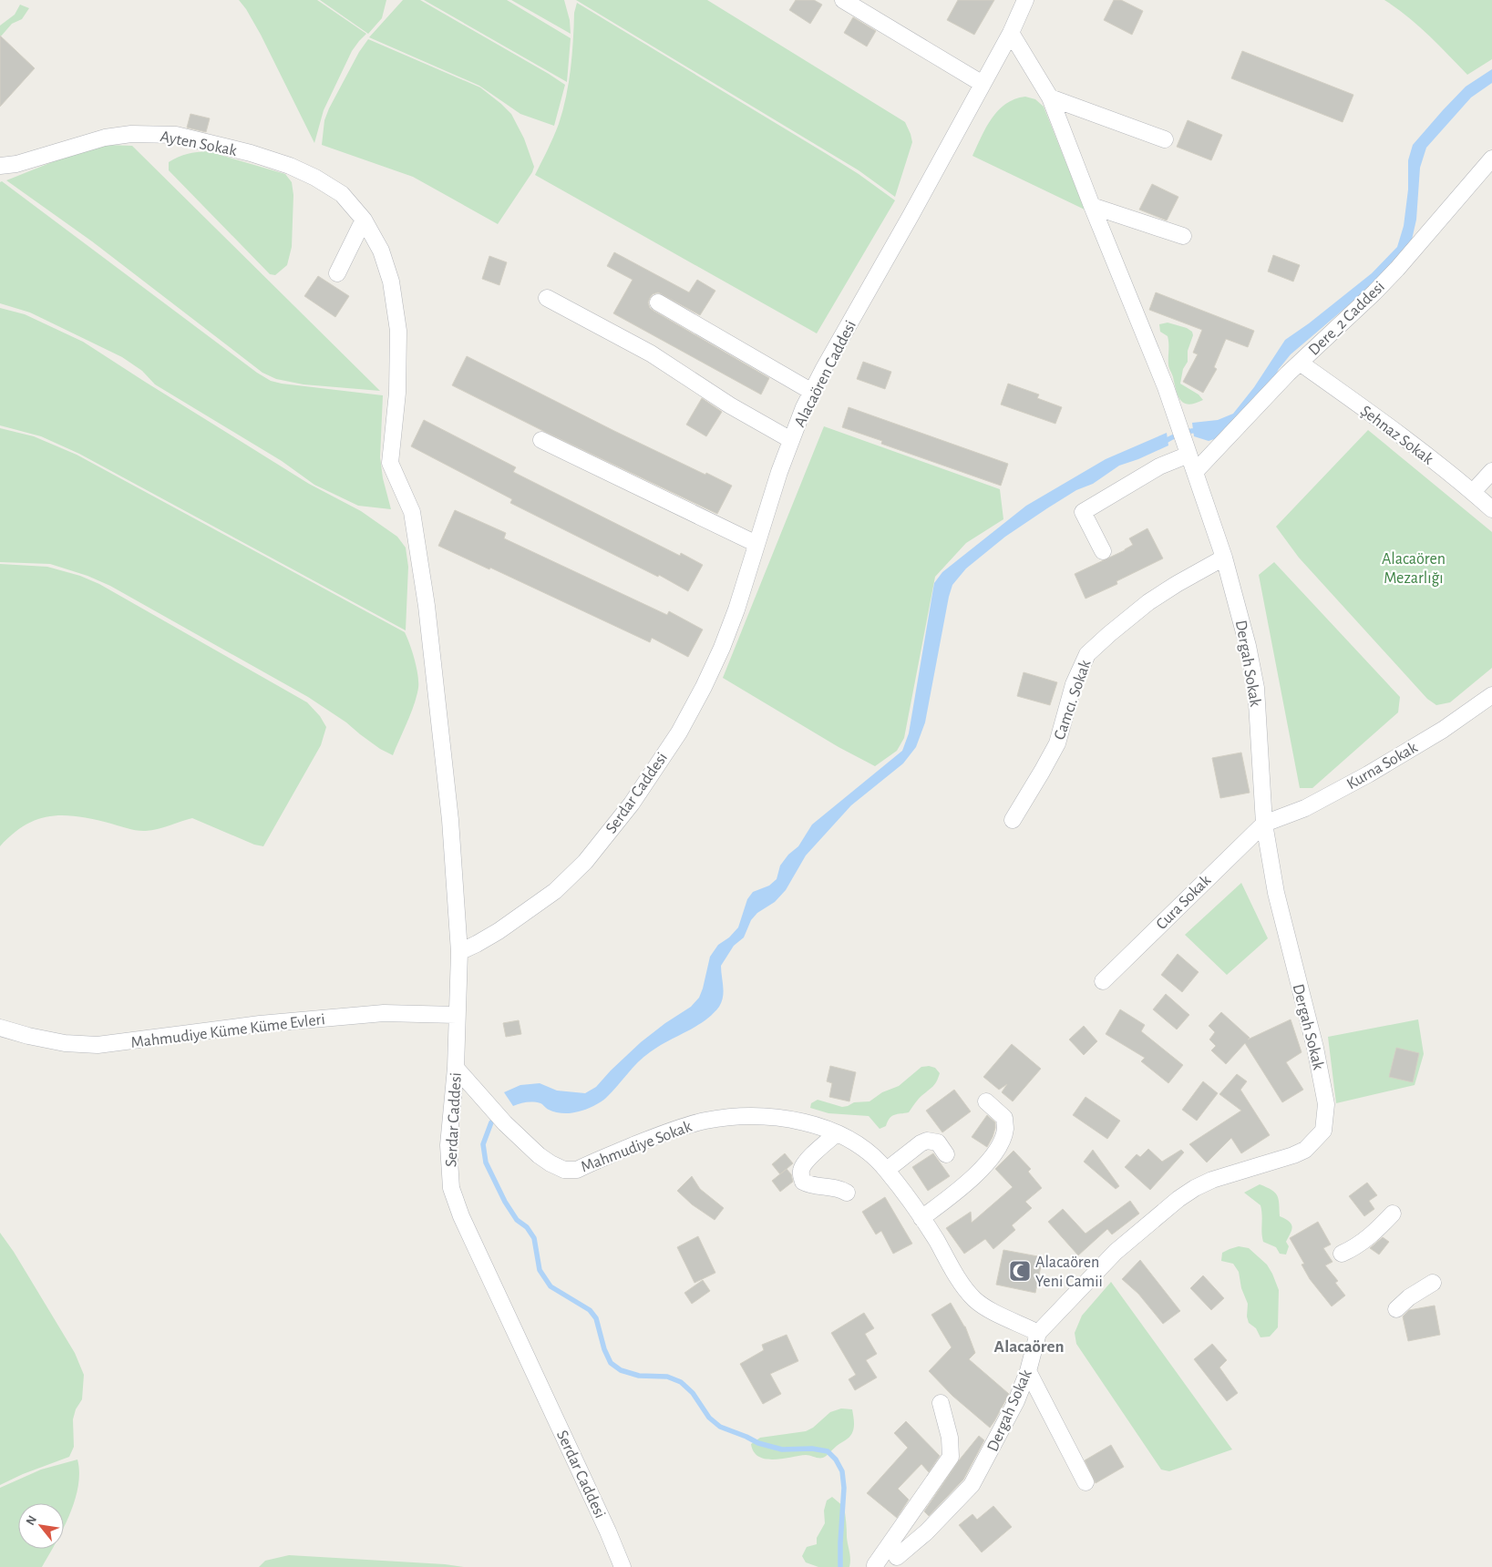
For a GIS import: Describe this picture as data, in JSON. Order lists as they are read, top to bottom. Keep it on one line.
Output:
{"streets":{"street":["Ayten Sokak","Dere_2 Caddesi","Alacaören Caddesi","Şehnaz Sokak","Dergah Sokak","Camcı. Sokak","Kurna Sokak","Serdar Caddesi","Cura Sokak","Mahmudiye Küme Küme Evleri","Mahmudiye Sokak"]},"crossings":[["Ayten Sokak","Serdar Caddesi"],["Dere_2 Caddesi","Şehnaz Sokak"],["Dere_2 Caddesi","Dergah Sokak"],["Alacaören Caddesi","Serdar Caddesi"],["Dergah Sokak","Camcı. Sokak"],["Dergah Sokak","Kurna Sokak"],["Dergah Sokak","Cura Sokak"],["Dergah Sokak","Mahmudiye Sokak"],["Kurna Sokak","Cura Sokak"],["Serdar Caddesi","Mahmudiye Küme Küme Evleri"],["Serdar Caddesi","Mahmudiye Sokak"]],"districts":["Alacaören"],"parks":["Alacaören Mezarlığı"],"places":{"mosque":["Alacaören Yeni Camii"]},"north":"top left"}
